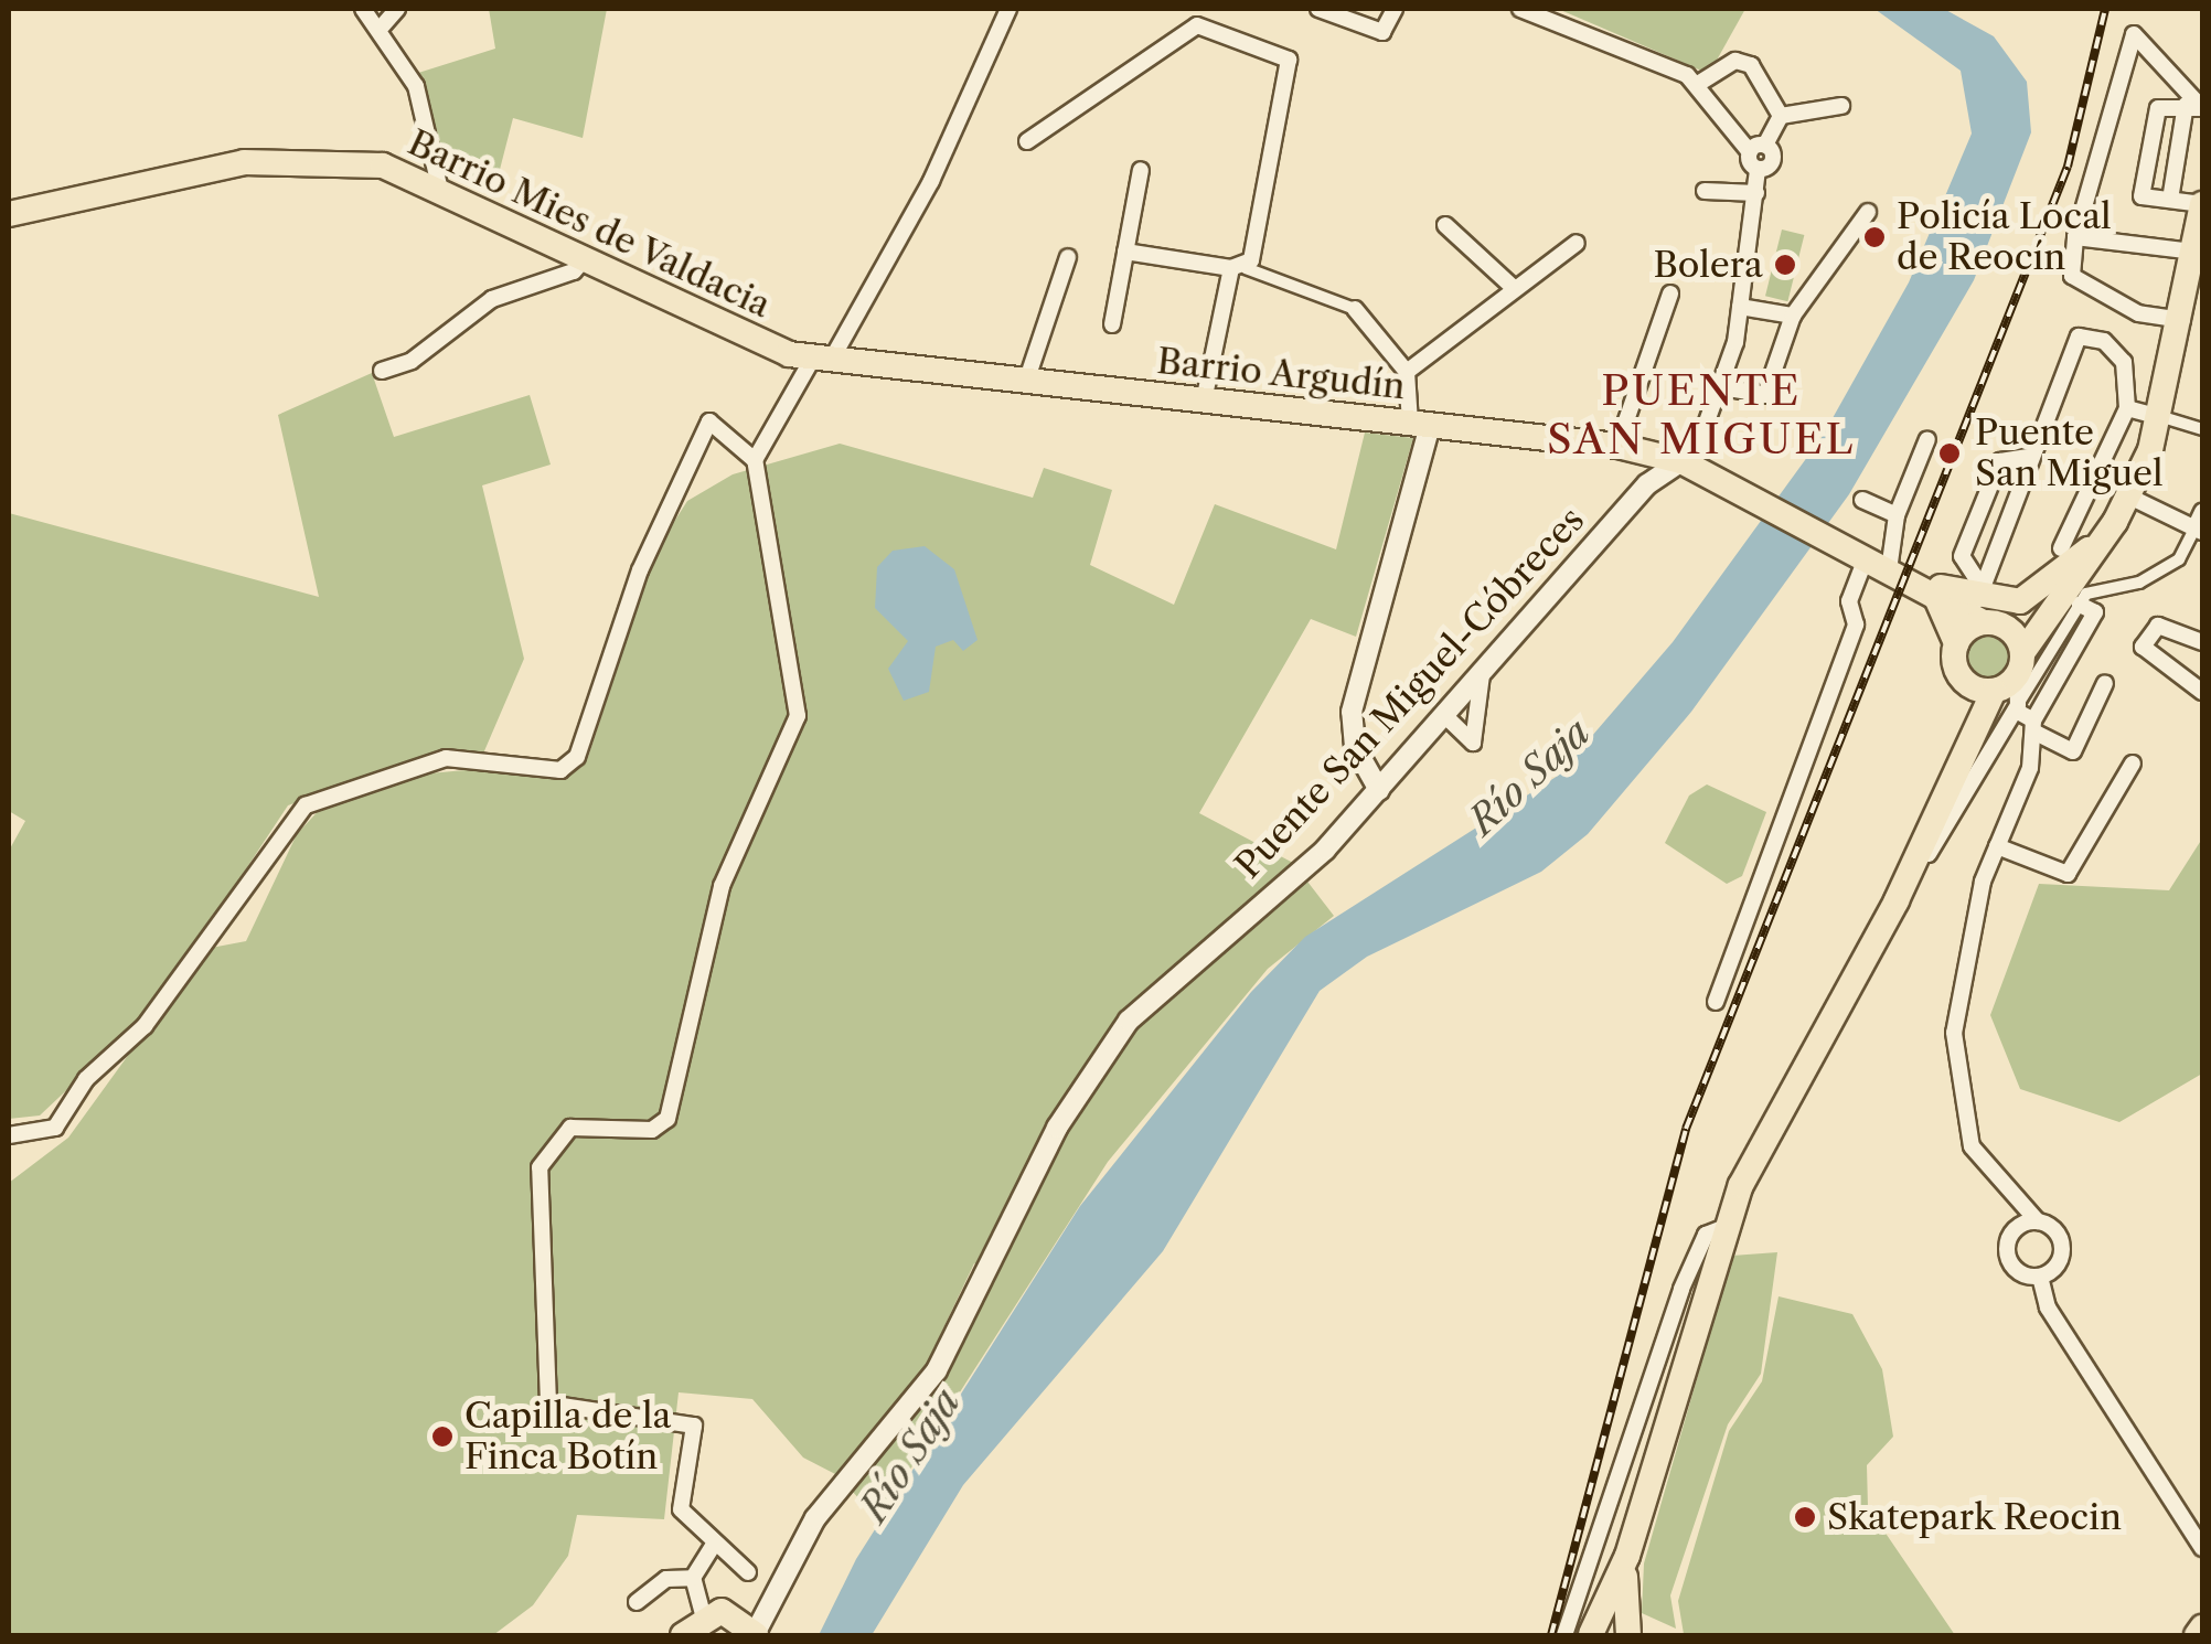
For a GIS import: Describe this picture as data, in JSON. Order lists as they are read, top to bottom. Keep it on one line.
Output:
{"streets":{"main road":["Barrio Mies de Valdacia","Barrio Argudín","Puente San Miguel-Cóbreces"]},"crossings":[["Barrio Mies de Valdacia","Barrio Argudín"],["Barrio Argudín","Puente San Miguel-Cóbreces"]],"districts":["PUENTE SAN MIGUEL"],"water":["Río Saja"],"places":["Policía Local de Reocín","Bolera","Puente San Miguel","Capilla de la Finca Botín","Skatepark Reocin"]}
